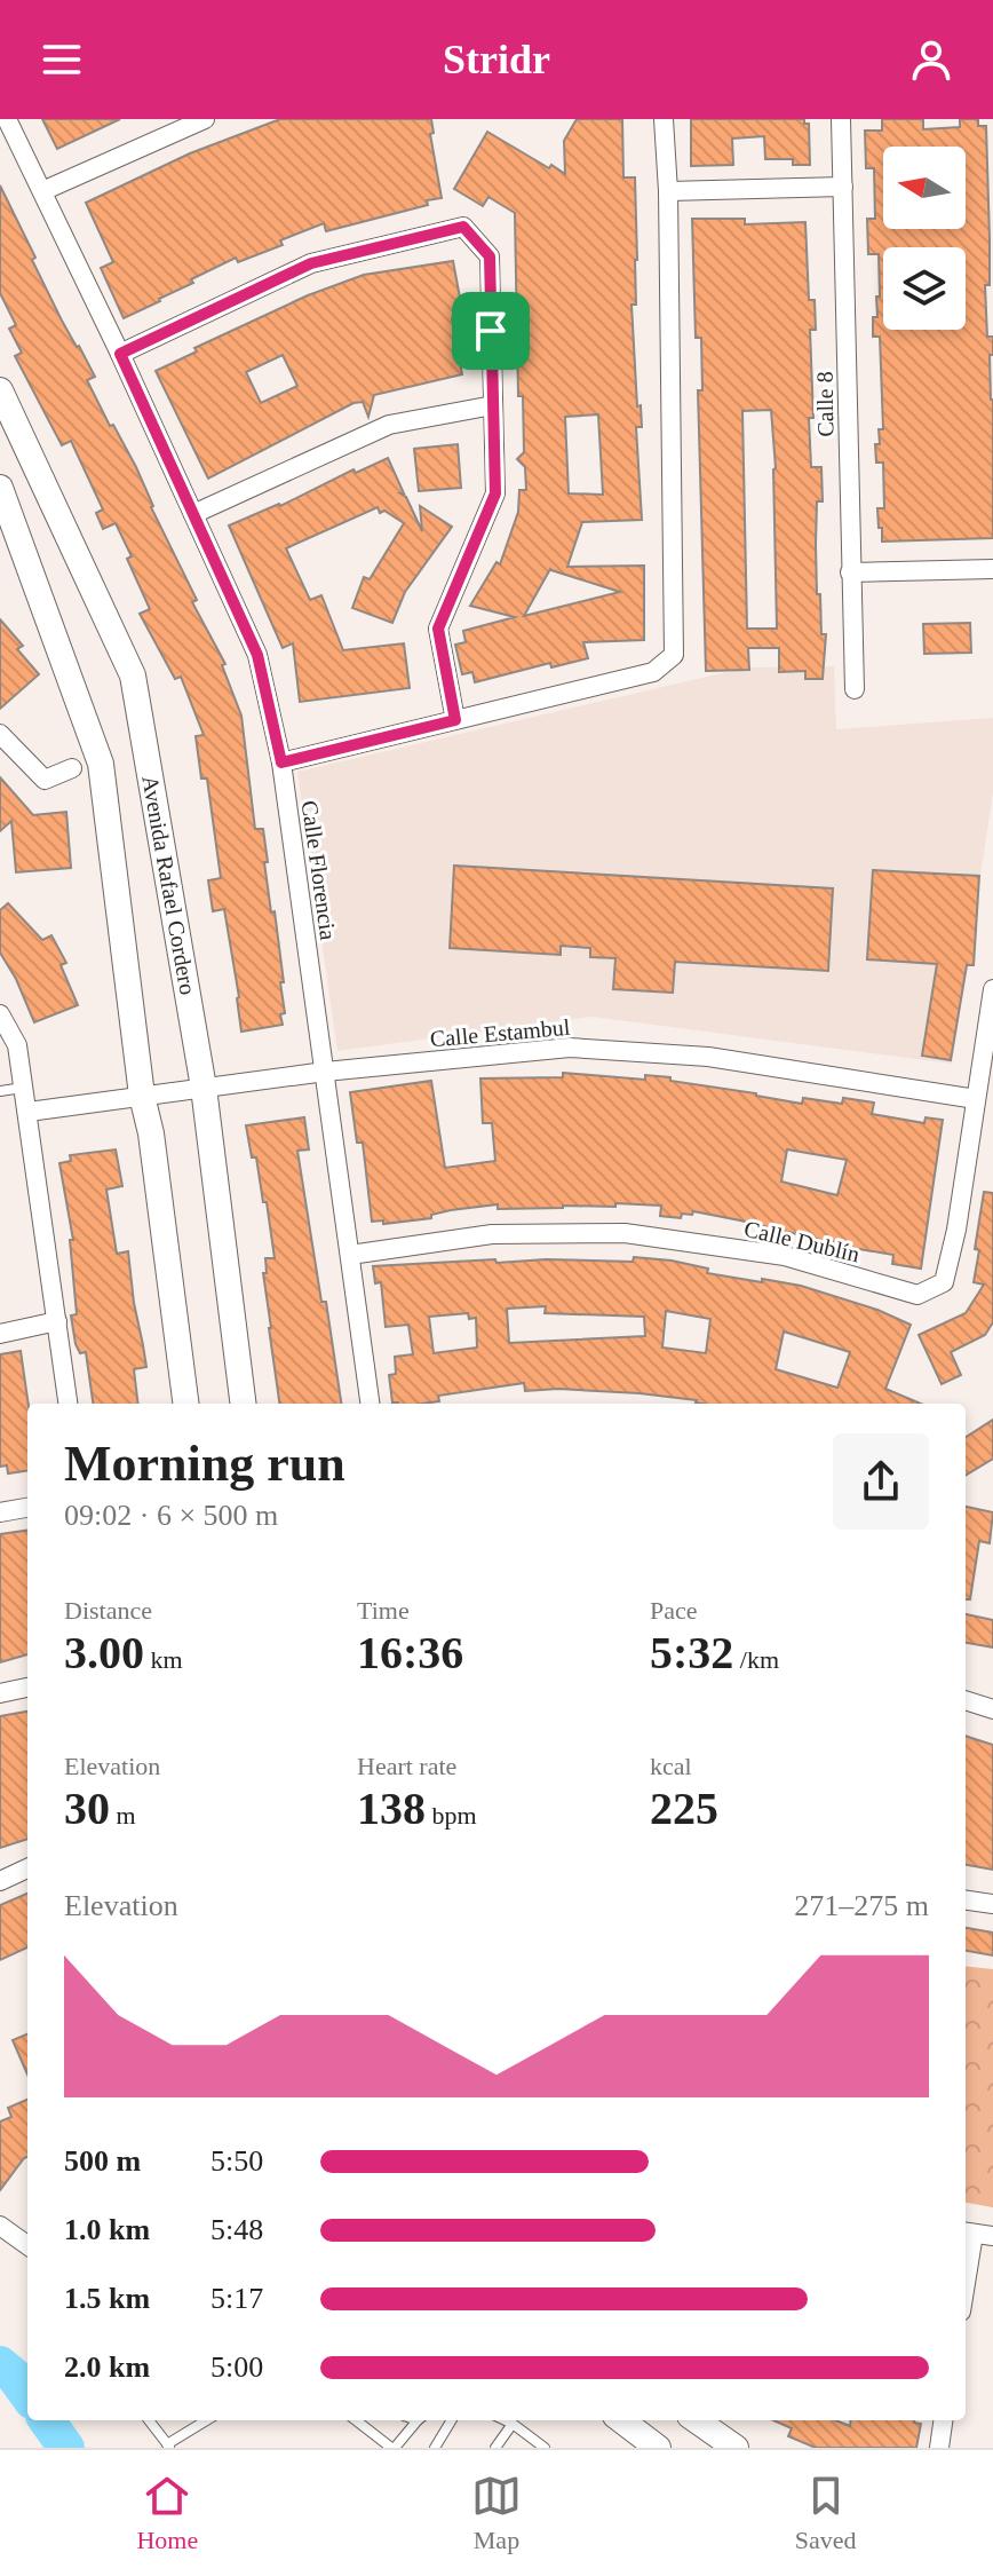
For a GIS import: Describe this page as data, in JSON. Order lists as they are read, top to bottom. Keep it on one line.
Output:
{"streets":{"main road":["Avenida Rafael Cordero"],"street":["Calle 8","Calle Florencia","Calle Estambul","Calle Dublín"]},"crossings":[["Calle Florencia","Calle Estambul"],["Calle Florencia","Calle Dublín"],["Avenida Rafael Cordero","Calle Estambul"],["Calle Estambul","Calle Dublín"]],"north":"left","page":{"header":"Stridr","heading":["Morning run","09:02 · 6 × 500 m"],"stats":[["Distance","3.00 km"],["Time","16:36"],["Pace","5:32 /km"],["Elevation","30 m"],["Heart rate","138 bpm"],["kcal","225"]],"chart":["Elevation","271–275 m"],"list":[{"name":"500 m","note":"5:50"},{"name":"1.0 km","note":"5:48"},{"name":"1.5 km","note":"5:17"},{"name":"2.0 km","note":"5:00"}],"tabs":["Home","Map","Saved"]}}
